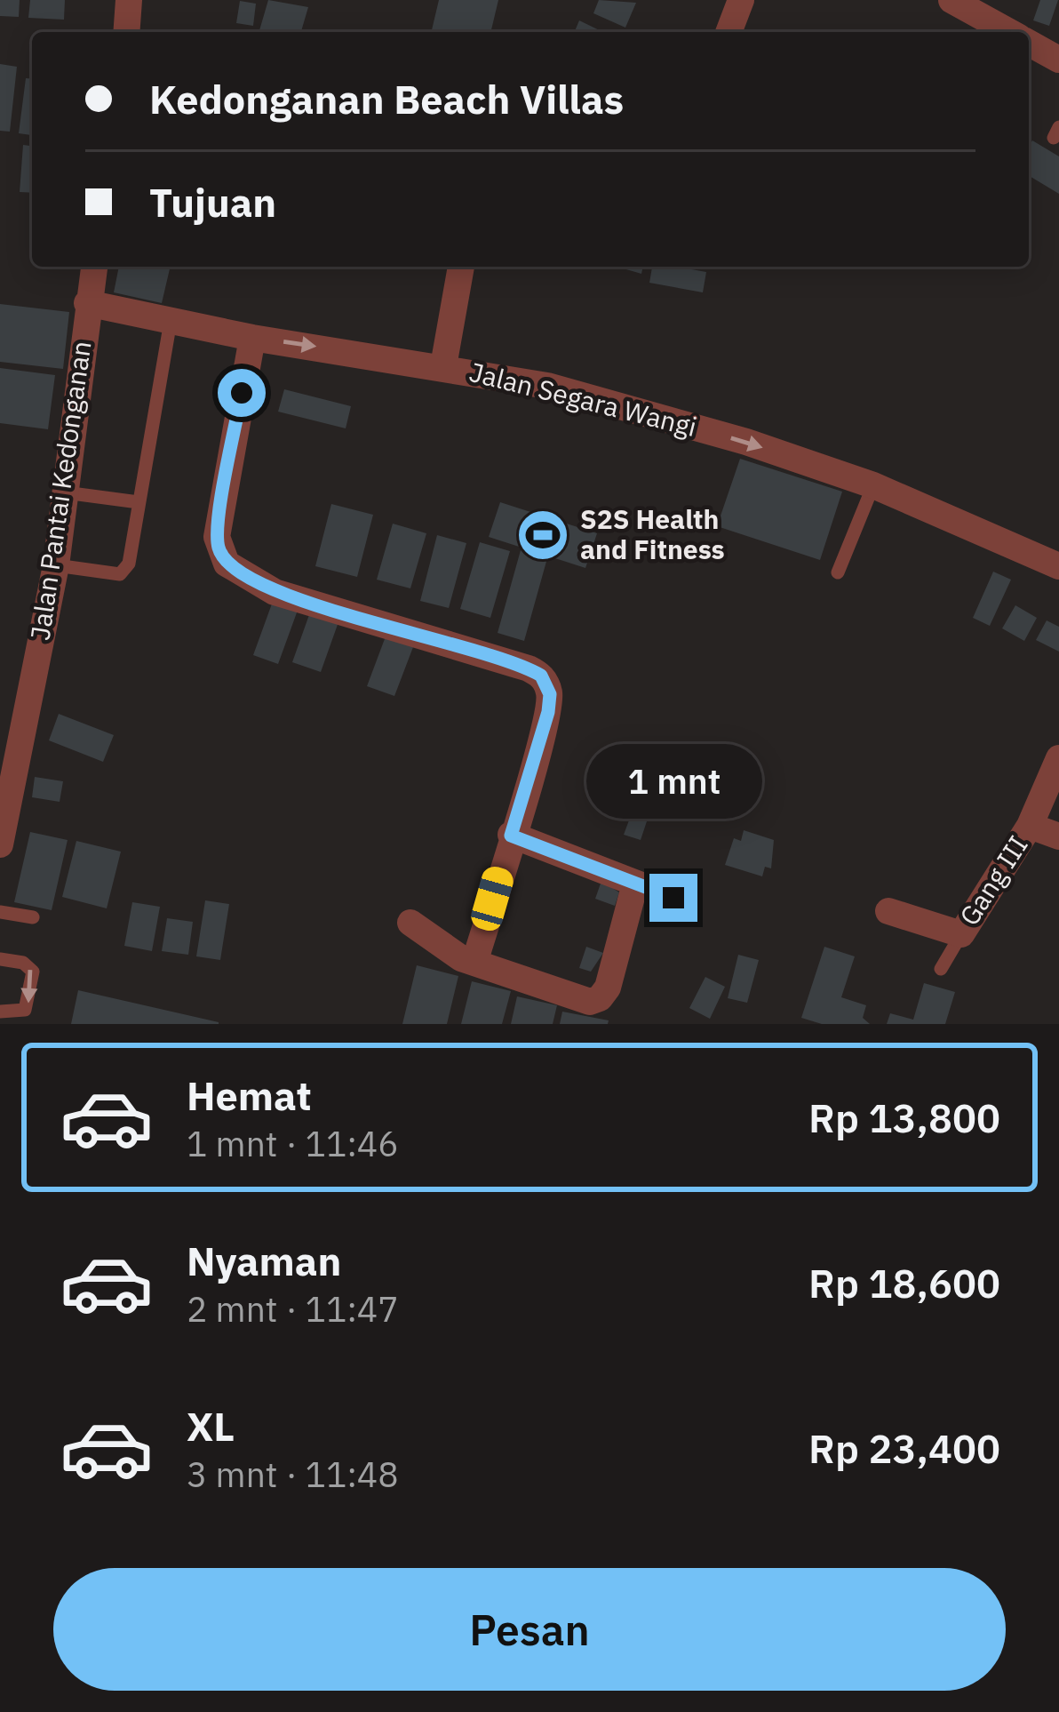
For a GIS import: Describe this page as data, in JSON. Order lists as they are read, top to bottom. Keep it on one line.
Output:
{"streets":{"street":["Jalan Segara Wangi","Jalan Pantai Kedonganan","Gang III"]},"crossings":[["Jalan Segara Wangi","Jalan Pantai Kedonganan"]],"one_way":["Jalan Segara Wangi"],"places":{"sports":["S2S Health and Fitness"]},"page":{"banner":["Kedonganan Beach Villas","Tujuan"],"bubble":"1 mnt","list":[{"name":"Hemat","note":"1 mnt · 11:46","value":"Rp 13,800"},{"name":"Nyaman","note":"2 mnt · 11:47","value":"Rp 18,600"},{"name":"XL","note":"3 mnt · 11:48","value":"Rp 23,400"}],"buttons":"Pesan"}}
